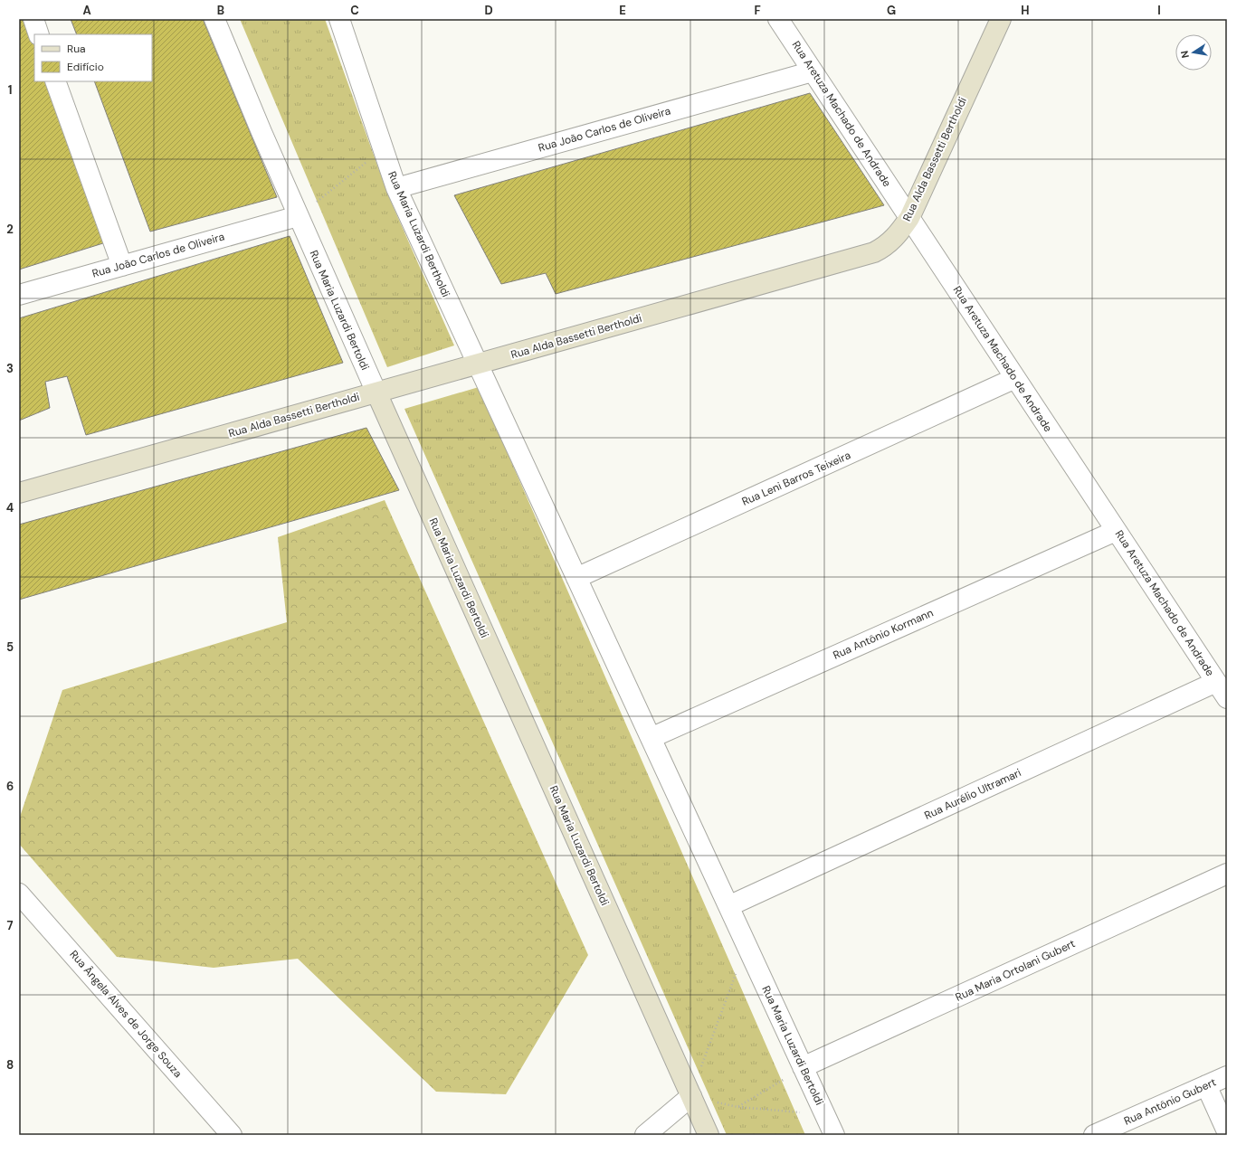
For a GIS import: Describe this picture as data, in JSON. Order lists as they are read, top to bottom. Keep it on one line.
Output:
{"streets":{"street":["Rua Aretuza Machado de Andrade","Rua João Carlos de Oliveira","Rua Alda Bassetti Bertholdi","Rua Maria Luzardi Bertholdi","Rua Maria Luzardi Bertoldi","Rua Leni Barros Teixeira","Rua Antônio Kormann","Rua Aurélio Ultramari","Rua Maria Ortolani Gubert","Rua Ângela Alves de Jorge Souza","Rua Antônio Gubert"]},"crossings":[["Rua Aretuza Machado de Andrade","Rua João Carlos de Oliveira"],["Rua Aretuza Machado de Andrade","Rua Alda Bassetti Bertholdi"],["Rua Aretuza Machado de Andrade","Rua Leni Barros Teixeira"],["Rua Aretuza Machado de Andrade","Rua Antônio Kormann"],["Rua Aretuza Machado de Andrade","Rua Aurélio Ultramari"],["Rua João Carlos de Oliveira","Rua Maria Luzardi Bertholdi"],["Rua João Carlos de Oliveira","Rua Maria Luzardi Bertoldi"],["Rua Alda Bassetti Bertholdi","Rua Maria Luzardi Bertholdi"],["Rua Alda Bassetti Bertholdi","Rua Maria Luzardi Bertoldi"],["Rua Maria Luzardi Bertholdi","Rua Maria Luzardi Bertoldi"],["Rua Maria Luzardi Bertoldi","Rua Leni Barros Teixeira"],["Rua Maria Luzardi Bertoldi","Rua Antônio Kormann"],["Rua Maria Luzardi Bertoldi","Rua Aurélio Ultramari"],["Rua Maria Luzardi Bertoldi","Rua Maria Ortolani Gubert"]],"legend":["Rua","Edifício"],"north":"left","grid":{"columns":["A","B","C","D","E","F","G","H","I"],"rows":["1","2","3","4","5","6","7","8"]}}
